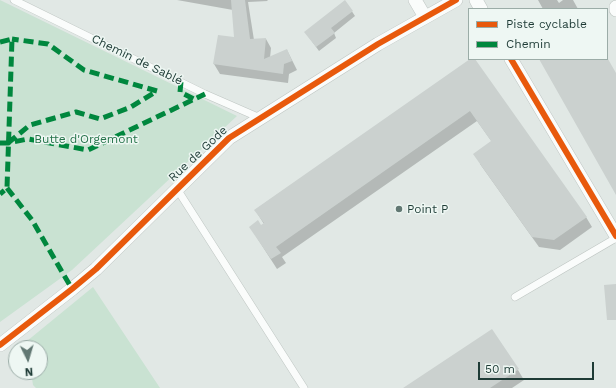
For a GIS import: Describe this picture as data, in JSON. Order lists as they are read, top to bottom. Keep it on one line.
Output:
{"streets":{"street":["Rue de Gode"],"lane":["Chemin de Sablé"]},"crossings":[["Chemin de Sablé","Rue de Gode"]],"parks":["Butte d'Orgemont"],"places":["Point P"],"legend":["Piste cyclable","Chemin"],"scale_bar":"50 m","north":"bottom"}
